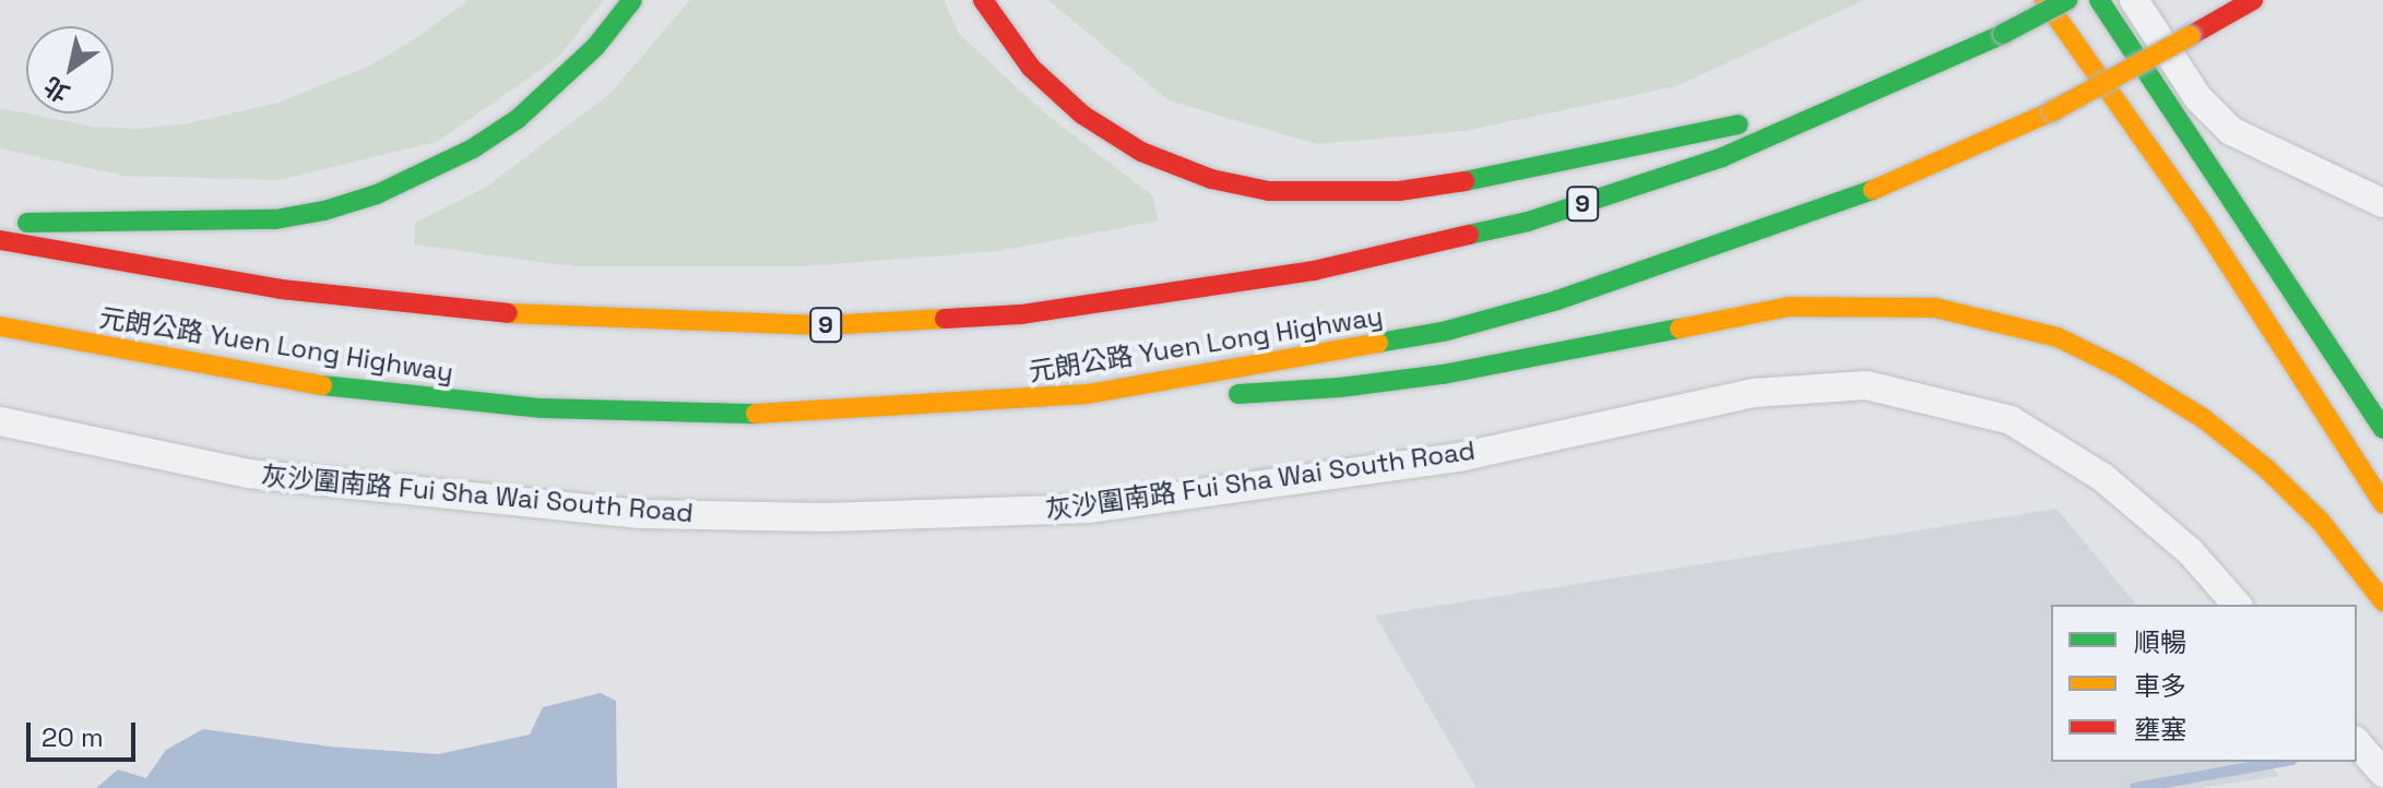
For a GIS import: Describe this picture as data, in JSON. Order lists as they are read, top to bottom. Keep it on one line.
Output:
{"streets":{"highway":["9","元朗公路 Yuen Long Highway"],"street":["灰沙圍南路 Fui Sha Wai South Road"]},"legend":["順暢","車多","壅塞"],"scale_bar":"20 m","north":"bottom left"}
